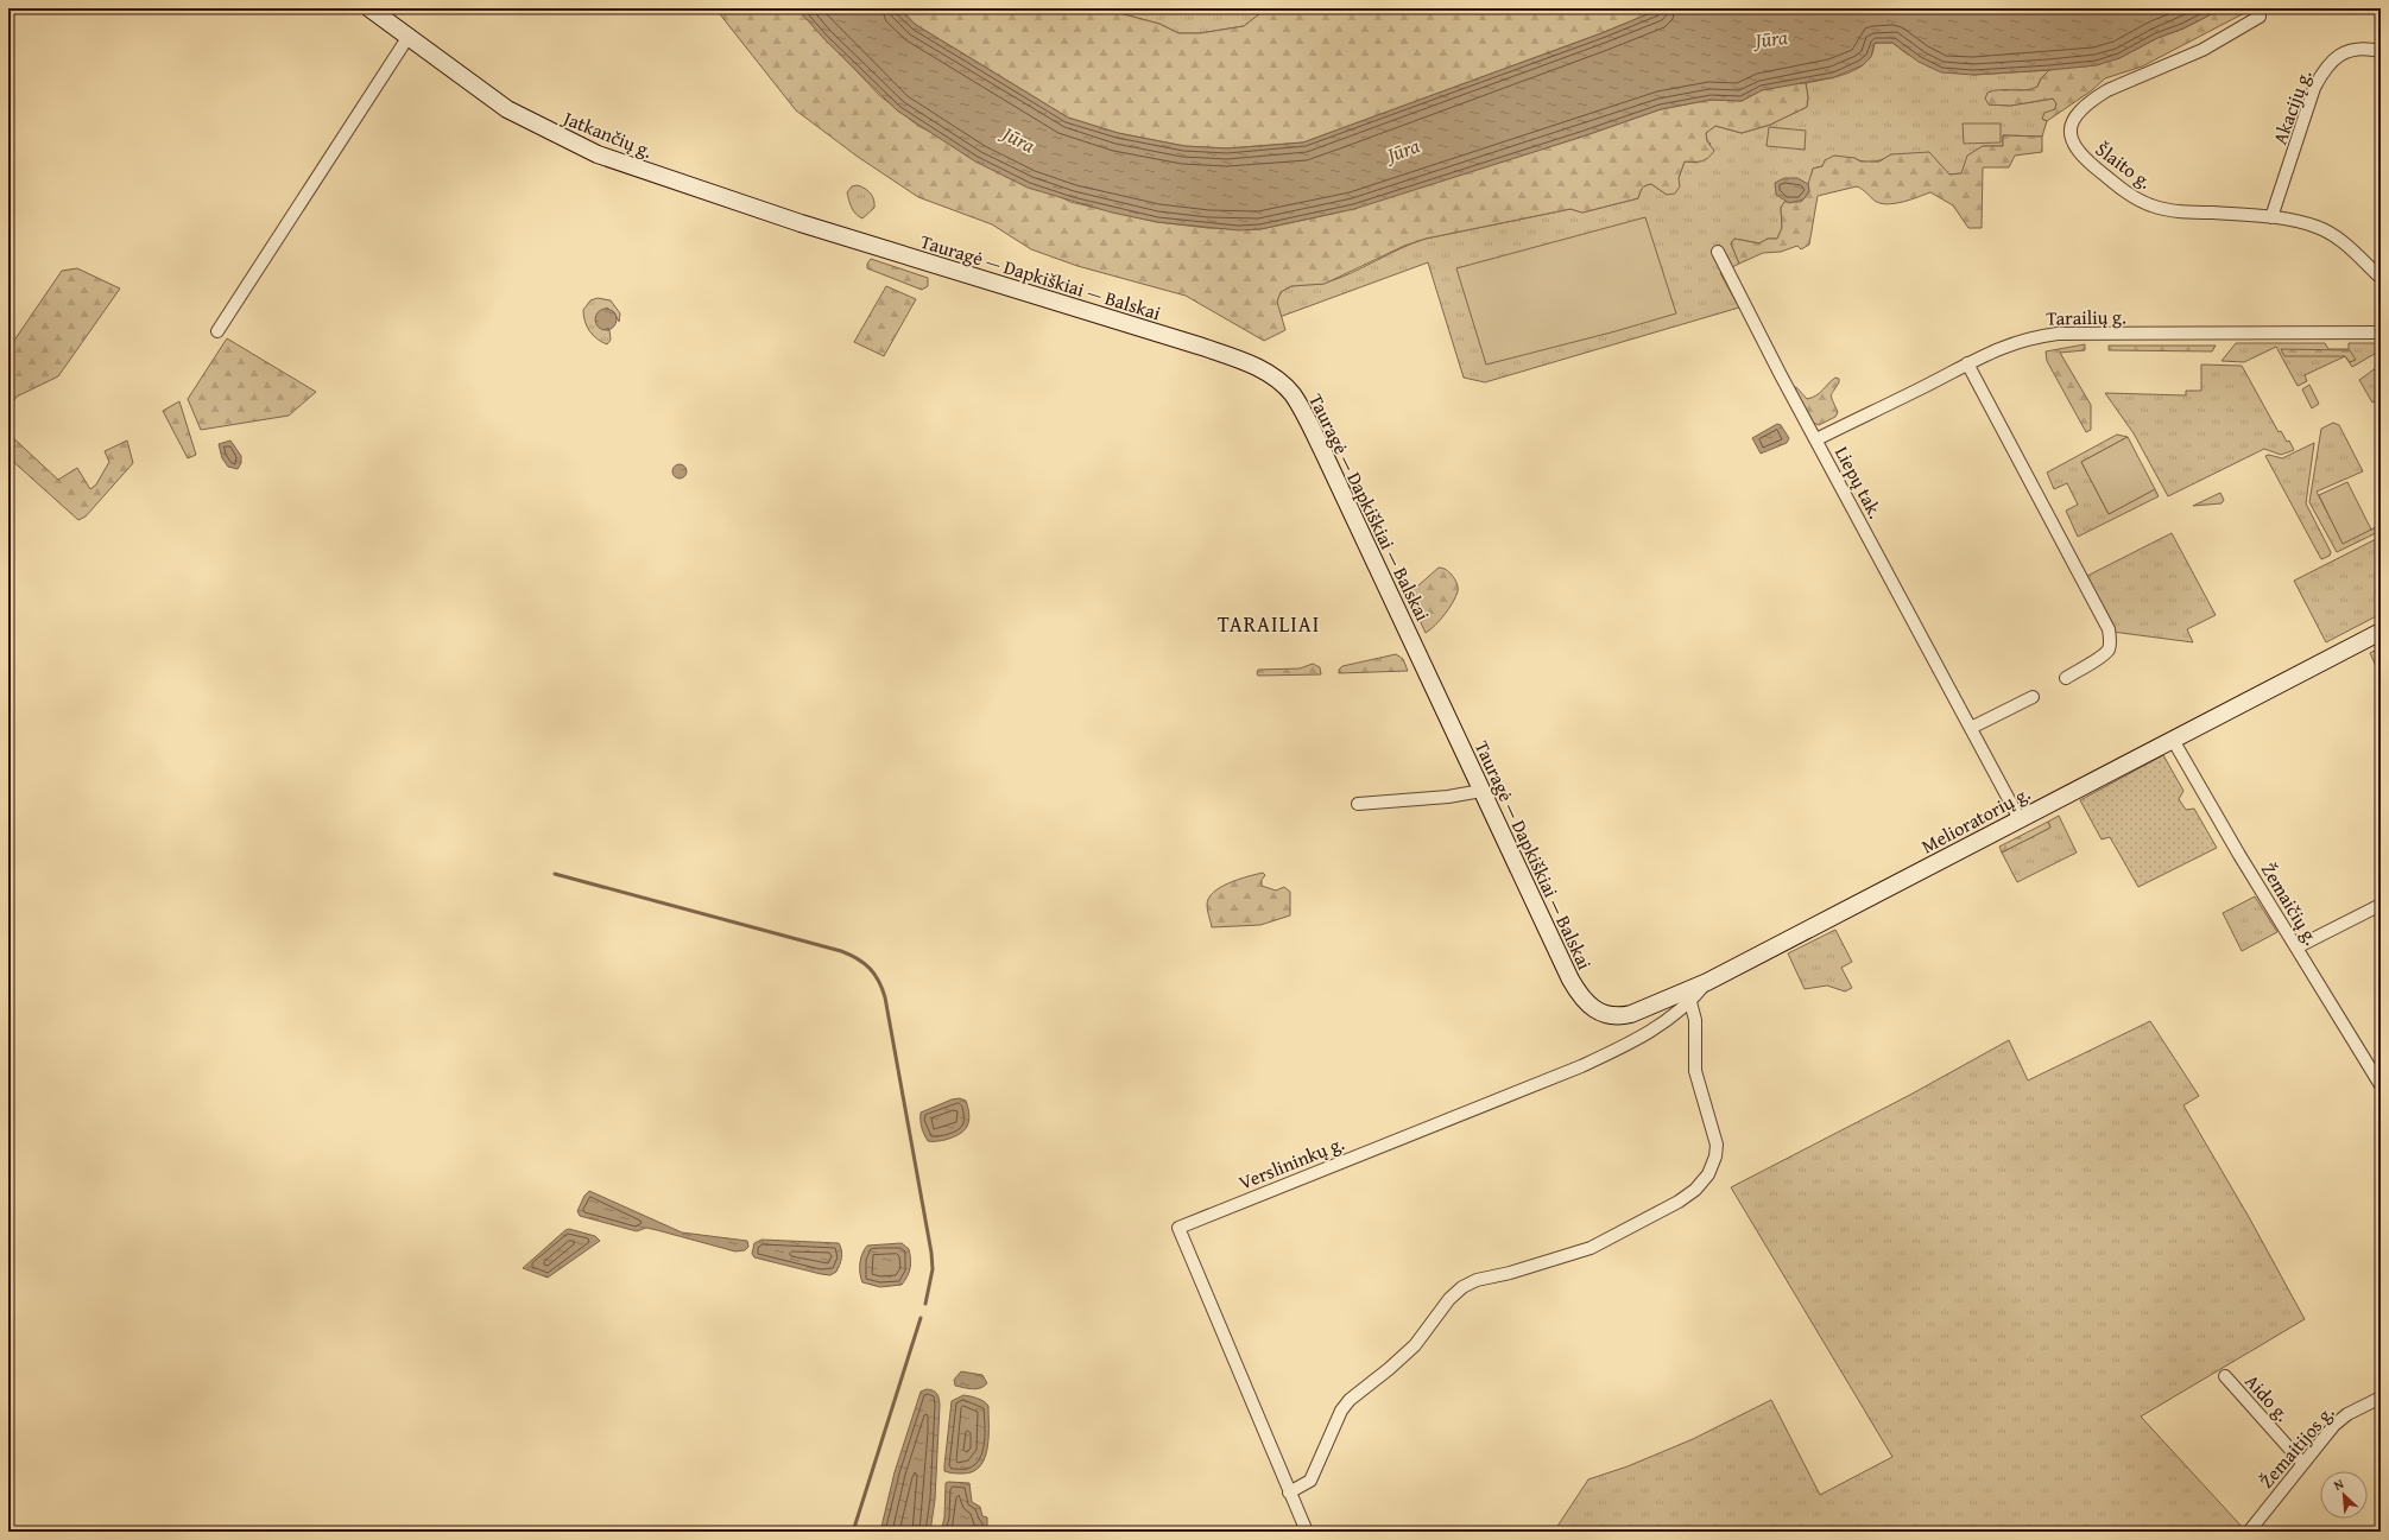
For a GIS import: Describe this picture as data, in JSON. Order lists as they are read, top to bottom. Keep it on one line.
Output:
{"streets":{"main road":["Jatkančių g.","Tauragė — Dapkiškiai — Balskai","Melioratorių g."],"street":["Akacijų g.","Šlaito g.","Tarailių g.","Liepų tak.","Žemaičių g.","Verslininkų g.","Aido g.","Žemaitijos g."]},"crossings":[["Akacijų g.","Šlaito g."],["Jatkančių g.","Tauragė — Dapkiškiai — Balskai"],["Tauragė — Dapkiškiai — Balskai","Melioratorių g."],["Tarailių g.","Liepų tak."],["Liepų tak.","Melioratorių g."],["Melioratorių g.","Žemaičių g."],["Melioratorių g.","Verslininkų g."],["Aido g.","Žemaitijos g."]],"districts":["TARAILIAI"],"water":["Jūra"],"north":"top left"}
